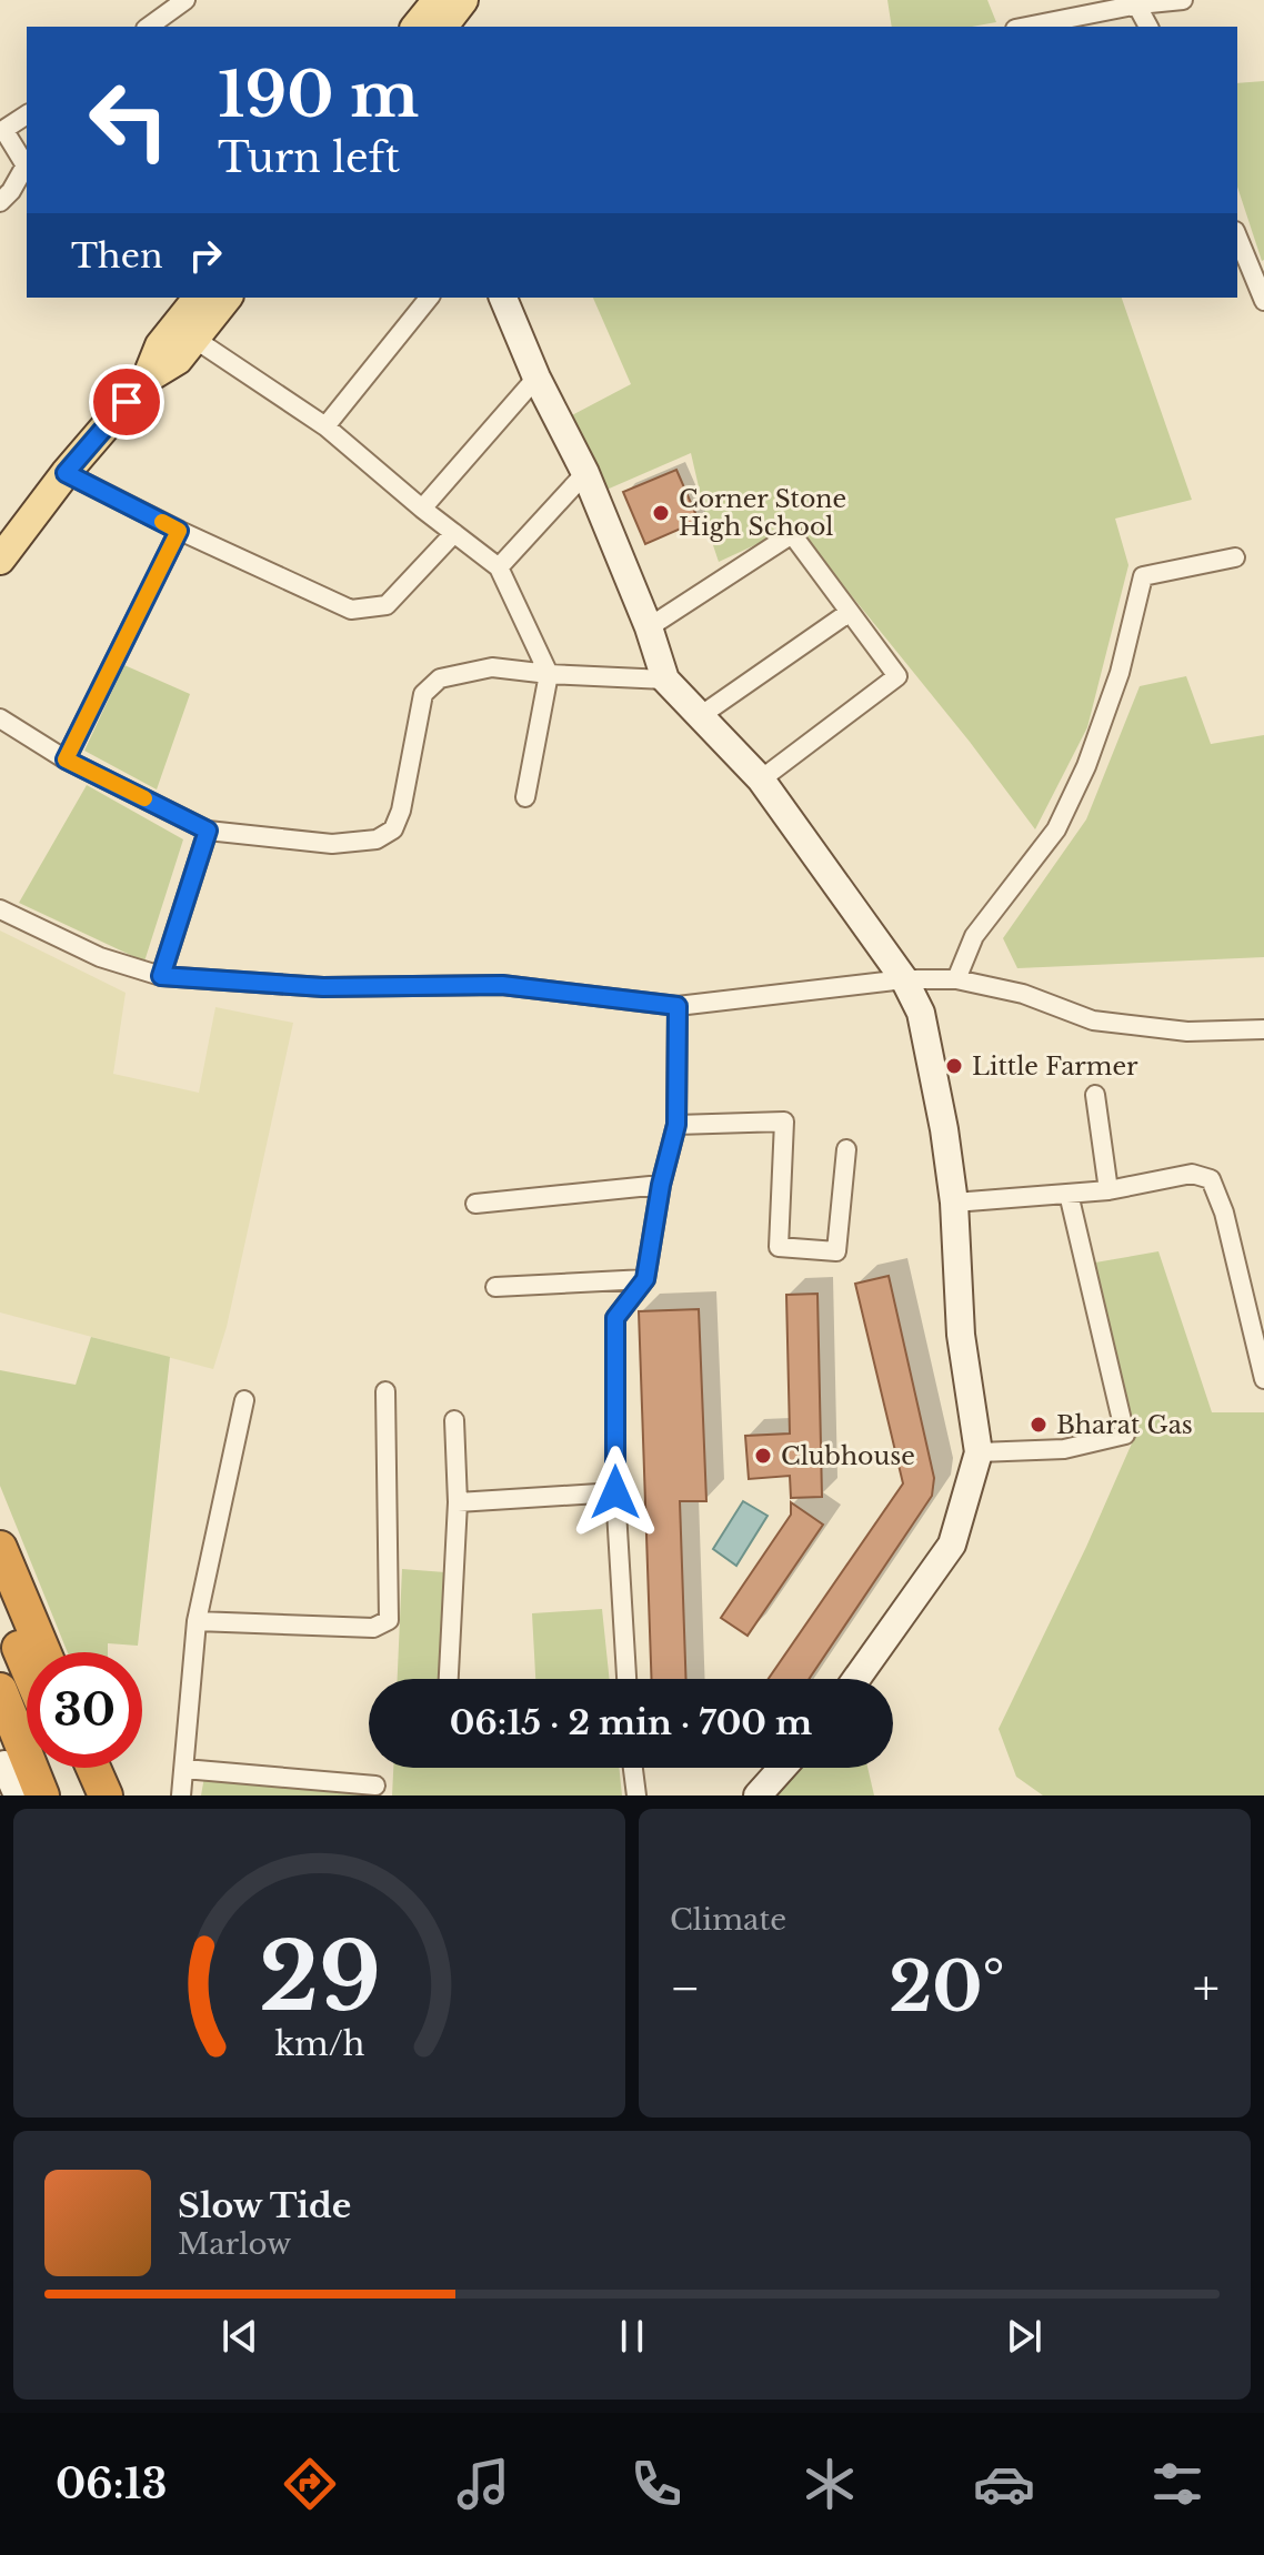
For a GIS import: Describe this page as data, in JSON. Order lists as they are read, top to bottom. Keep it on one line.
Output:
{"places":["Corner Stone High School","Little Farmer","Bharat Gas","Clubhouse"],"page":{"turn":["190 m","Turn left"],"then":"Then","limit":"30","trip":"06:15 · 2 min · 700 m","tile":"Climate","heat":["−","20°","+"],"song":["Slow Tide","Marlow"],"tabs":"06:13","gauge":["29","km/h"]}}
